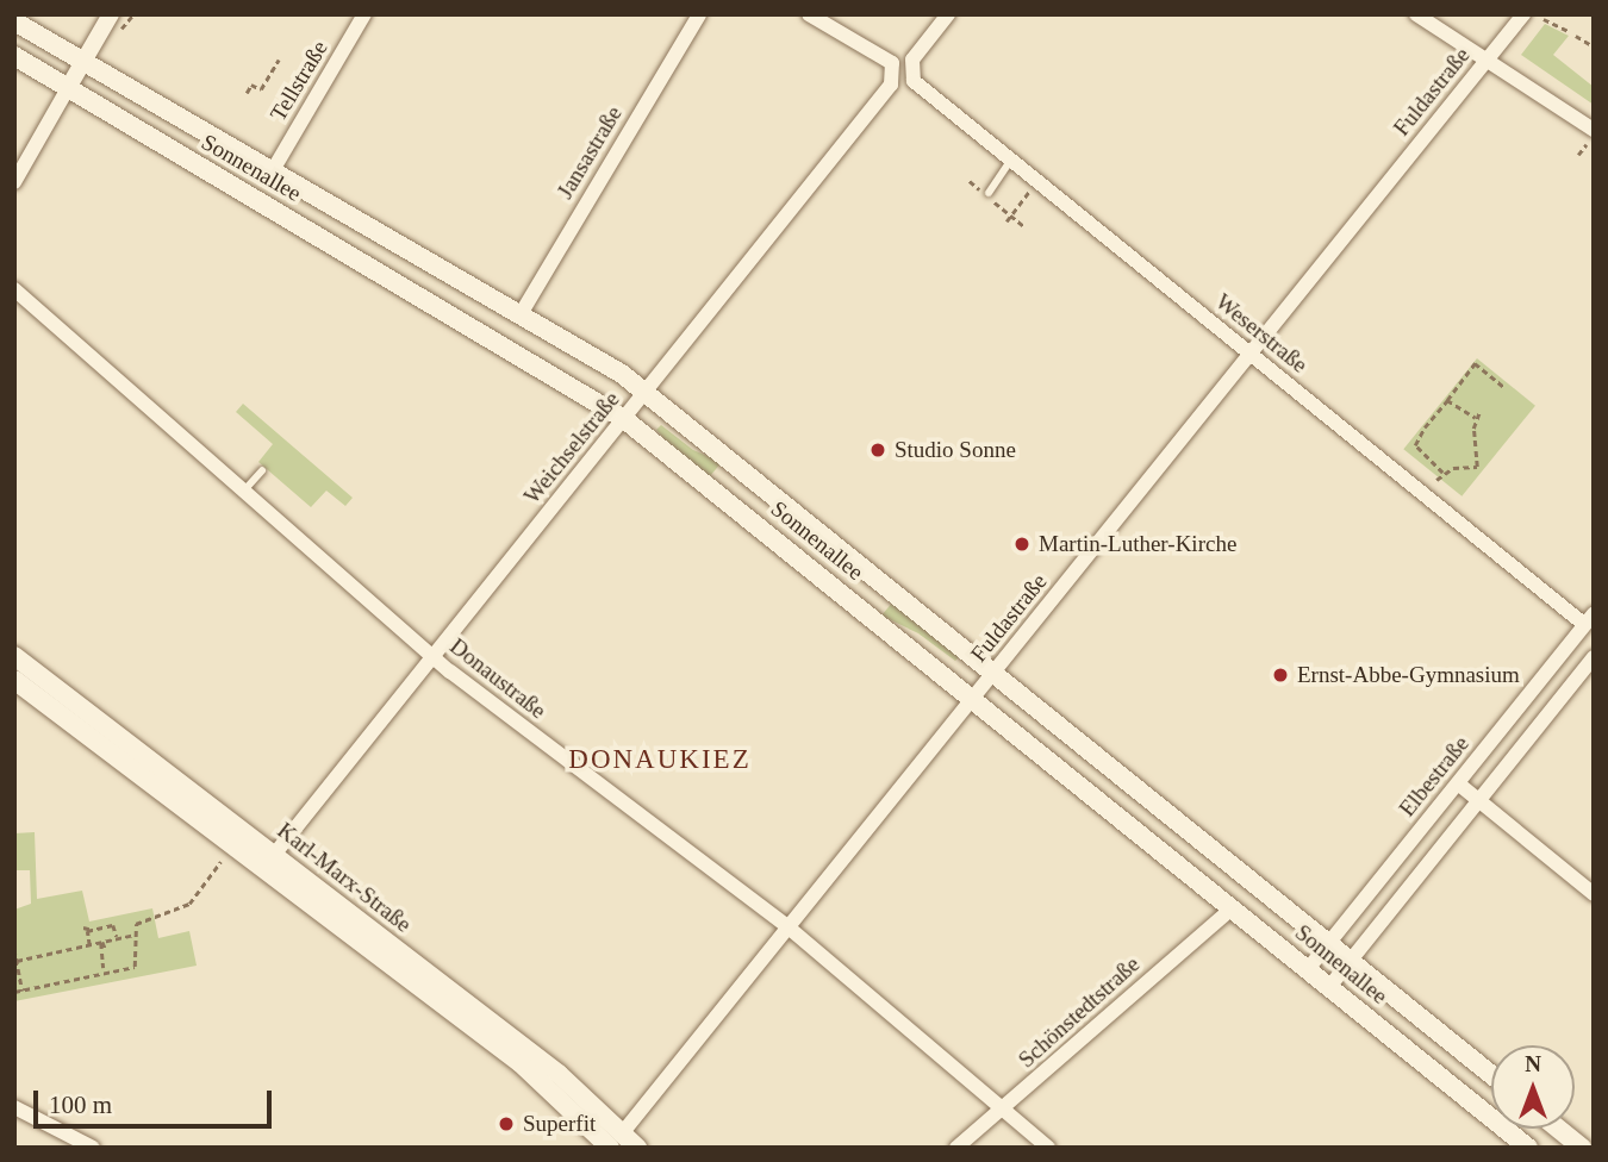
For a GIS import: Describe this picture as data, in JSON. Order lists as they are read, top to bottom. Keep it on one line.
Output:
{"streets":{"main road":["Sonnenallee","Karl-Marx-Straße"],"street":["Tellstraße","Fuldastraße","Jansastraße","Weserstraße","Weichselstraße","Donaustraße","Elbestraße","Schönstedtstraße"]},"crossings":[["Tellstraße","Sonnenallee"],["Fuldastraße","Sonnenallee"],["Fuldastraße","Weserstraße"],["Fuldastraße","Donaustraße"],["Fuldastraße","Karl-Marx-Straße"],["Jansastraße","Sonnenallee"],["Sonnenallee","Weichselstraße"],["Sonnenallee","Elbestraße"],["Sonnenallee","Schönstedtstraße"],["Weserstraße","Elbestraße"],["Weichselstraße","Donaustraße"],["Weichselstraße","Karl-Marx-Straße"],["Donaustraße","Schönstedtstraße"]],"districts":["DONAUKIEZ"],"places":["Studio Sonne","Martin-Luther-Kirche","Ernst-Abbe-Gymnasium","Superfit"],"scale_bar":"100 m","north":"top"}
